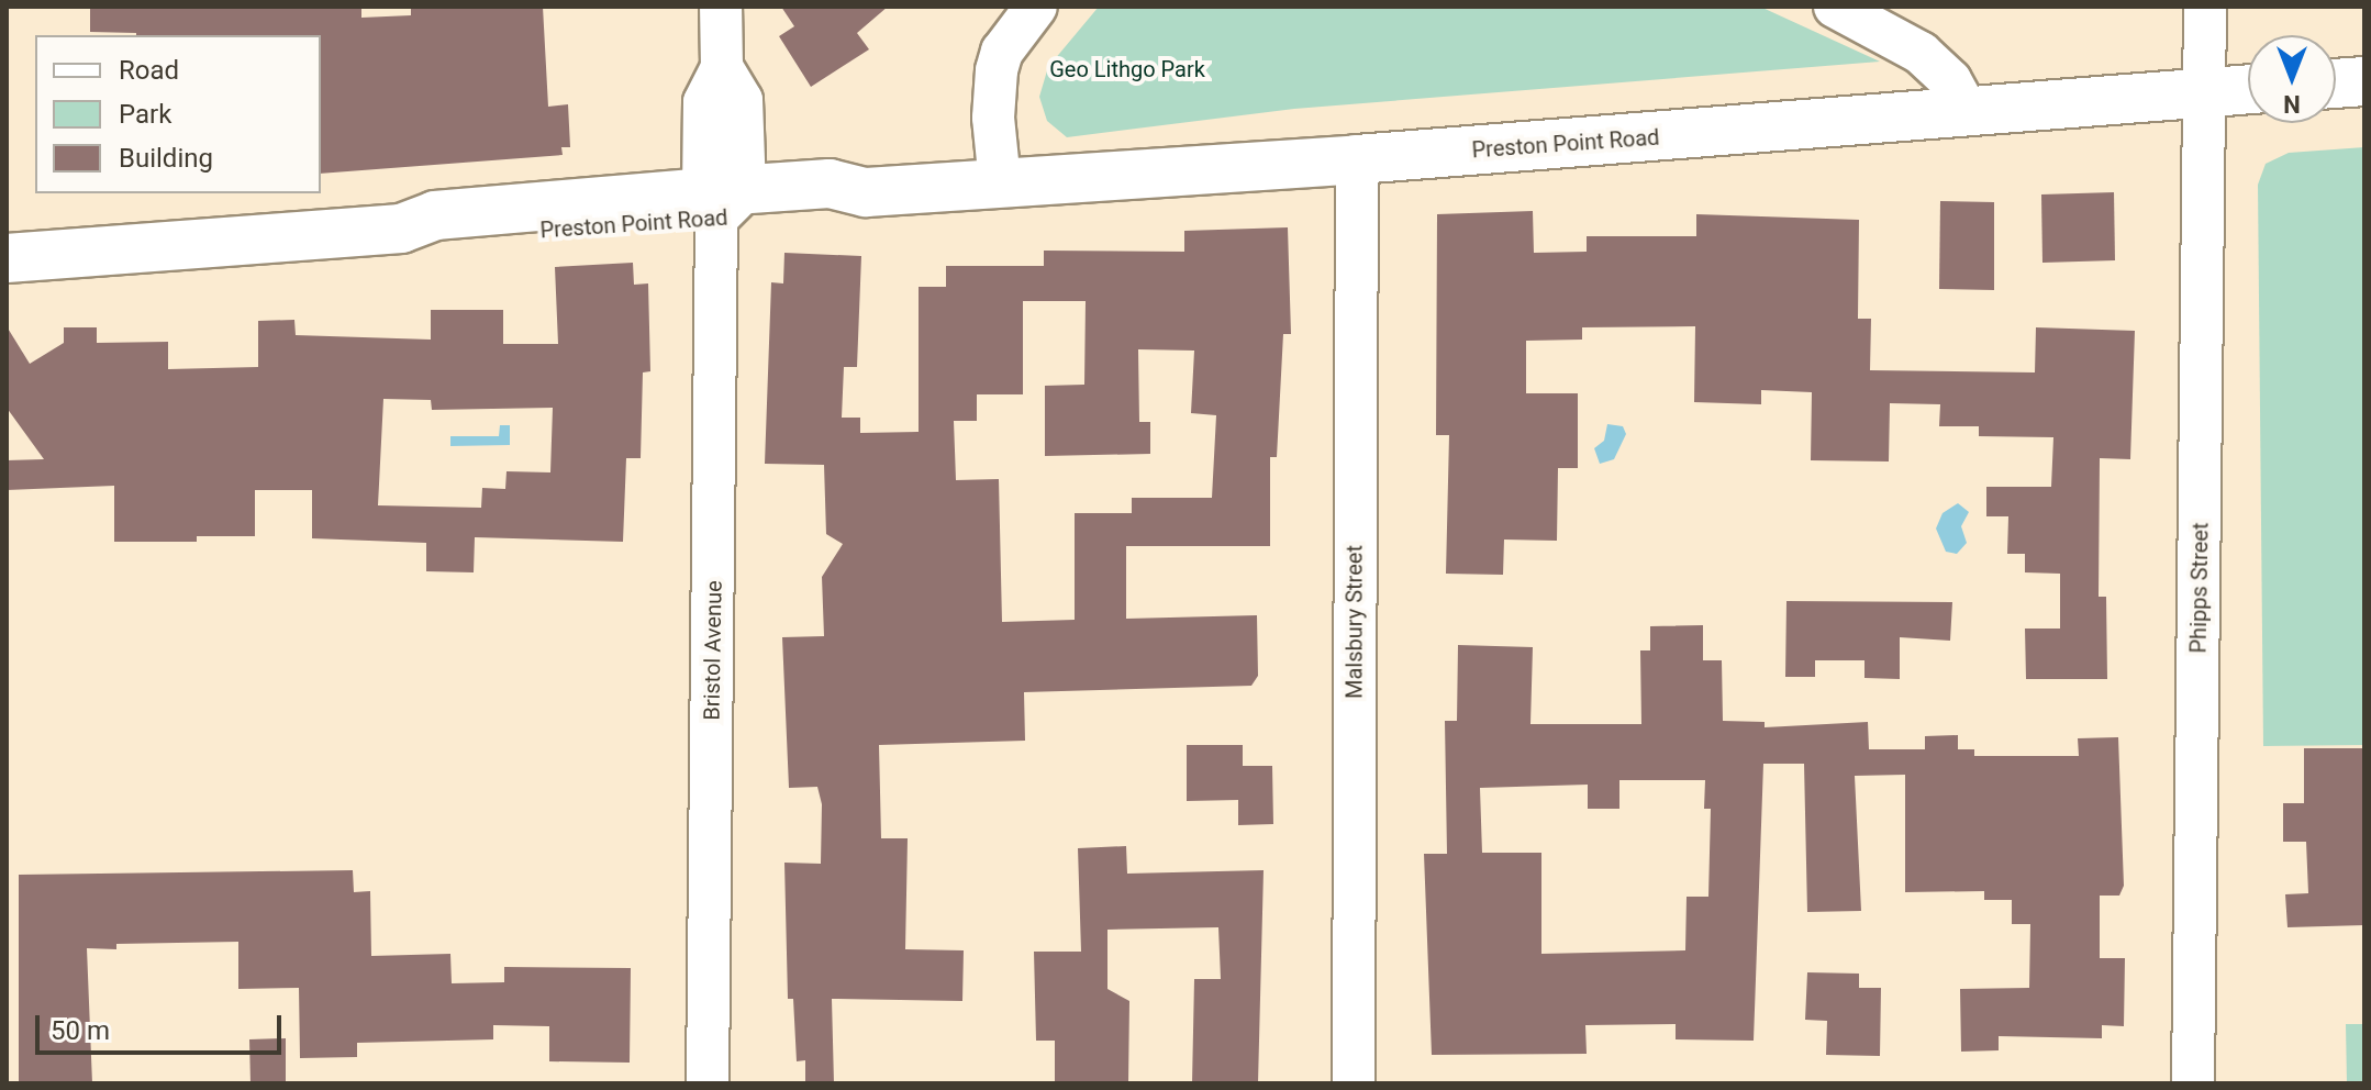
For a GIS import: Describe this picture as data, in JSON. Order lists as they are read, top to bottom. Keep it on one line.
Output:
{"streets":{"main road":["Preston Point Road"],"street":["Phipps Street","Malsbury Street","Bristol Avenue"]},"crossings":[["Preston Point Road","Phipps Street"],["Preston Point Road","Malsbury Street"],["Preston Point Road","Bristol Avenue"]],"parks":["Geo Lithgo Park"],"legend":["Road","Park","Building"],"scale_bar":"50 m","north":"bottom"}
